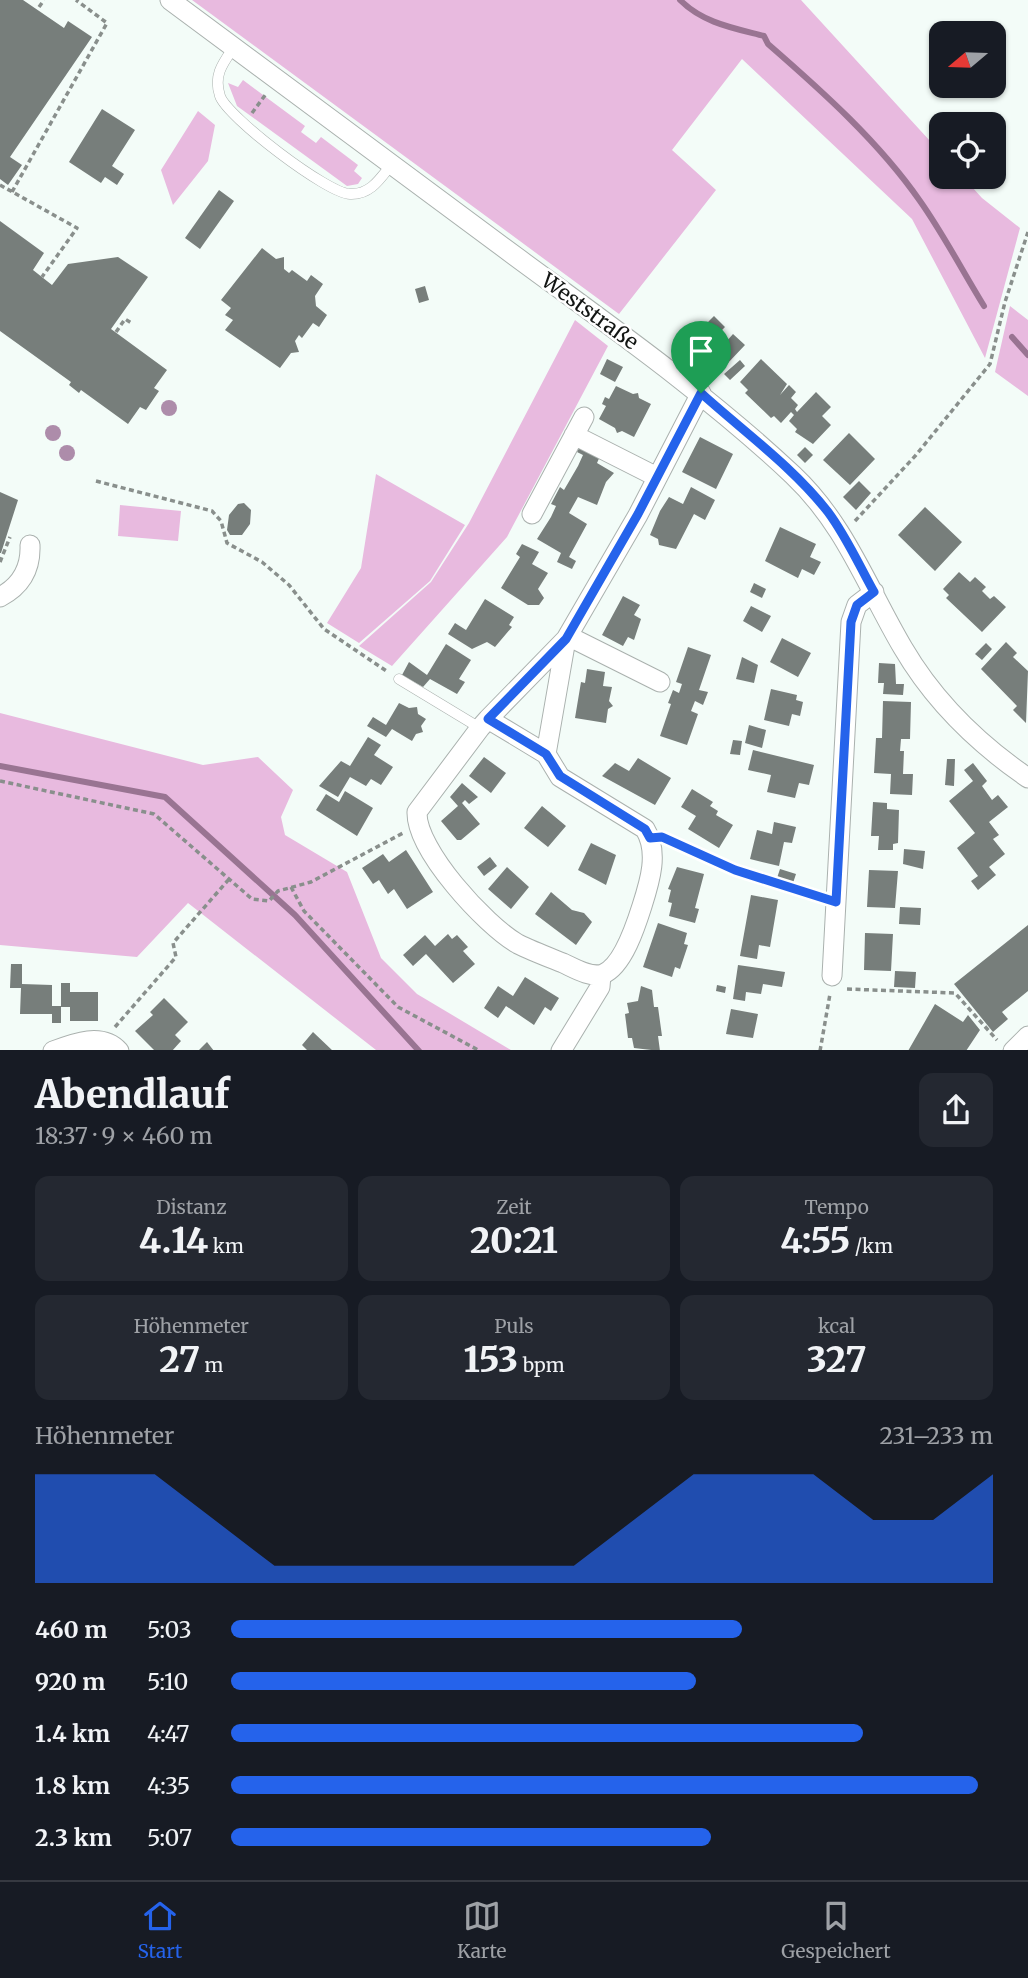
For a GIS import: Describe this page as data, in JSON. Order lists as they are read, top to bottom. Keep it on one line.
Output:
{"streets":{"street":["Weststraße"]},"north":"left","page":{"heading":["Abendlauf","18:37 · 9 × 460 m"],"stats":[["Distanz","4.14 km"],["Zeit","20:21"],["Tempo","4:55 /km"],["Höhenmeter","27 m"],["Puls","153 bpm"],["kcal","327"]],"chart":["Höhenmeter","231–233 m"],"list":[{"name":"460 m","note":"5:03"},{"name":"920 m","note":"5:10"},{"name":"1.4 km","note":"4:47"},{"name":"1.8 km","note":"4:35"},{"name":"2.3 km","note":"5:07"}],"tabs":["Start","Karte","Gespeichert"]}}
